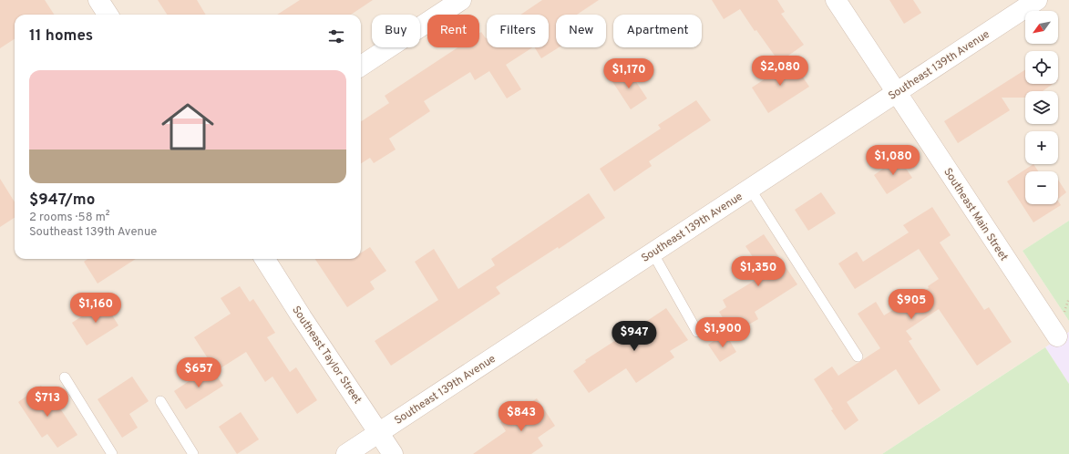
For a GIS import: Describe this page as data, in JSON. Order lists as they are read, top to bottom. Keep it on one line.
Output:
{"streets":{"street":["Southeast 139th Avenue","Southeast Main Street","Southeast Taylor Street"]},"crossings":[["Southeast 139th Avenue","Southeast Main Street"],["Southeast 139th Avenue","Southeast Taylor Street"]],"north":"bottom left","page":{"map_buttons":["+","−"],"chip":["Buy","Rent","Filters","New","Apartment"],"heading":"11 homes","price":["$2,080","$1,170","$1,080","$1,350","$905","$1,160","$1,900","$947","$657","$713","$843"],"list":[{"name":"$947/mo","note":"2 rooms · 58 m² · Southeast 139th Avenue"}]}}
